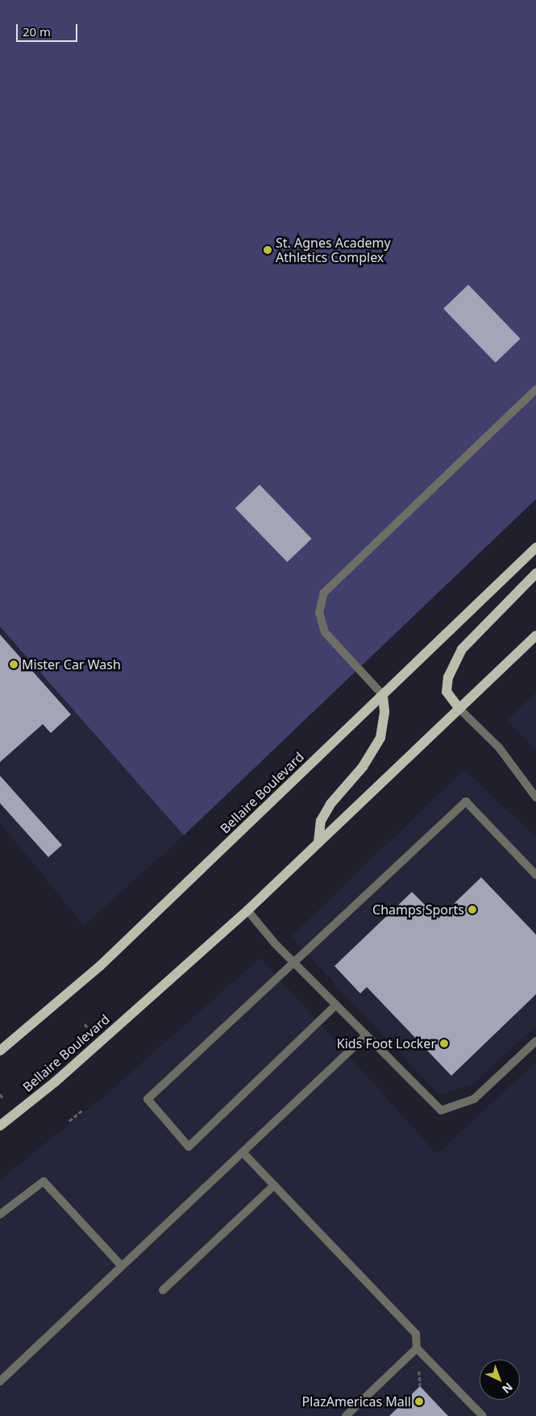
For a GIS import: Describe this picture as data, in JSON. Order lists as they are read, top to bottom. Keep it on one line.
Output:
{"streets":{"main road":["Bellaire Boulevard"]},"places":["St. Agnes Academy Athletics Complex","Mister Car Wash","Champs Sports","Kids Foot Locker","PlazAmericas Mall"],"scale_bar":"20 m","north":"bottom right"}
